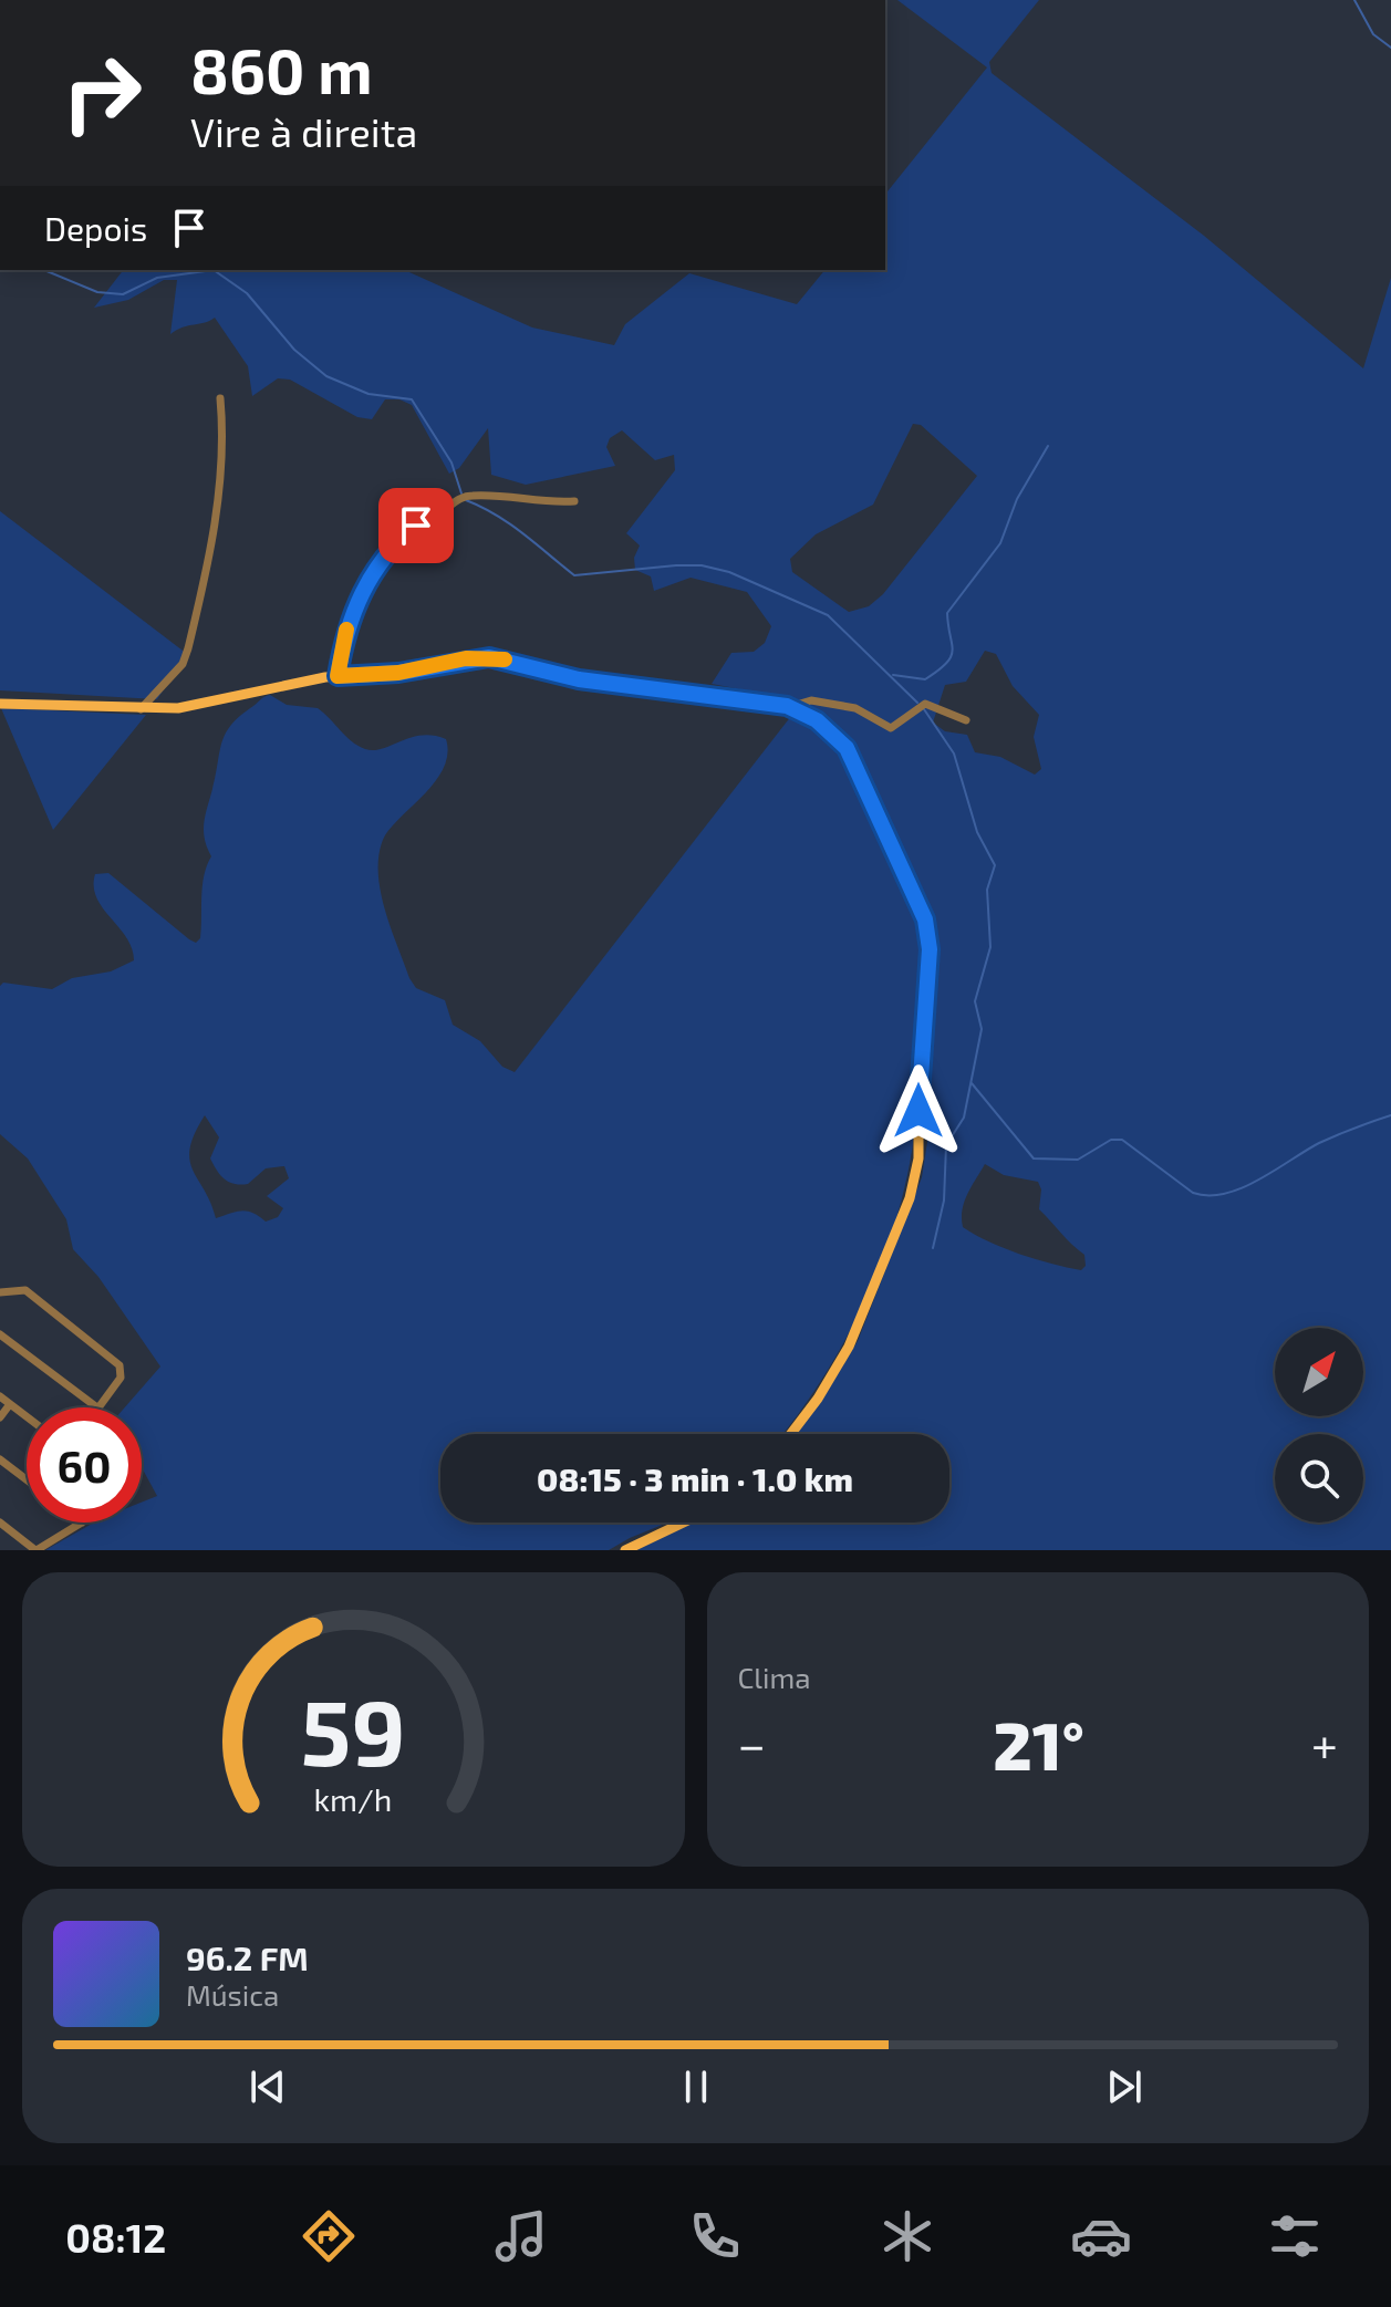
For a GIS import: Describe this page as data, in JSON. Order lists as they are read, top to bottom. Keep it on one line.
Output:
{"north":"top right","page":{"turn":["860 m","Vire à direita"],"then":"Depois","limit":"60","trip":"08:15 · 3 min · 1.0 km","tile":"Clima","heat":["−","21°","+"],"song":["96.2 FM","Música"],"tabs":"08:12","gauge":["59","km/h"]}}
